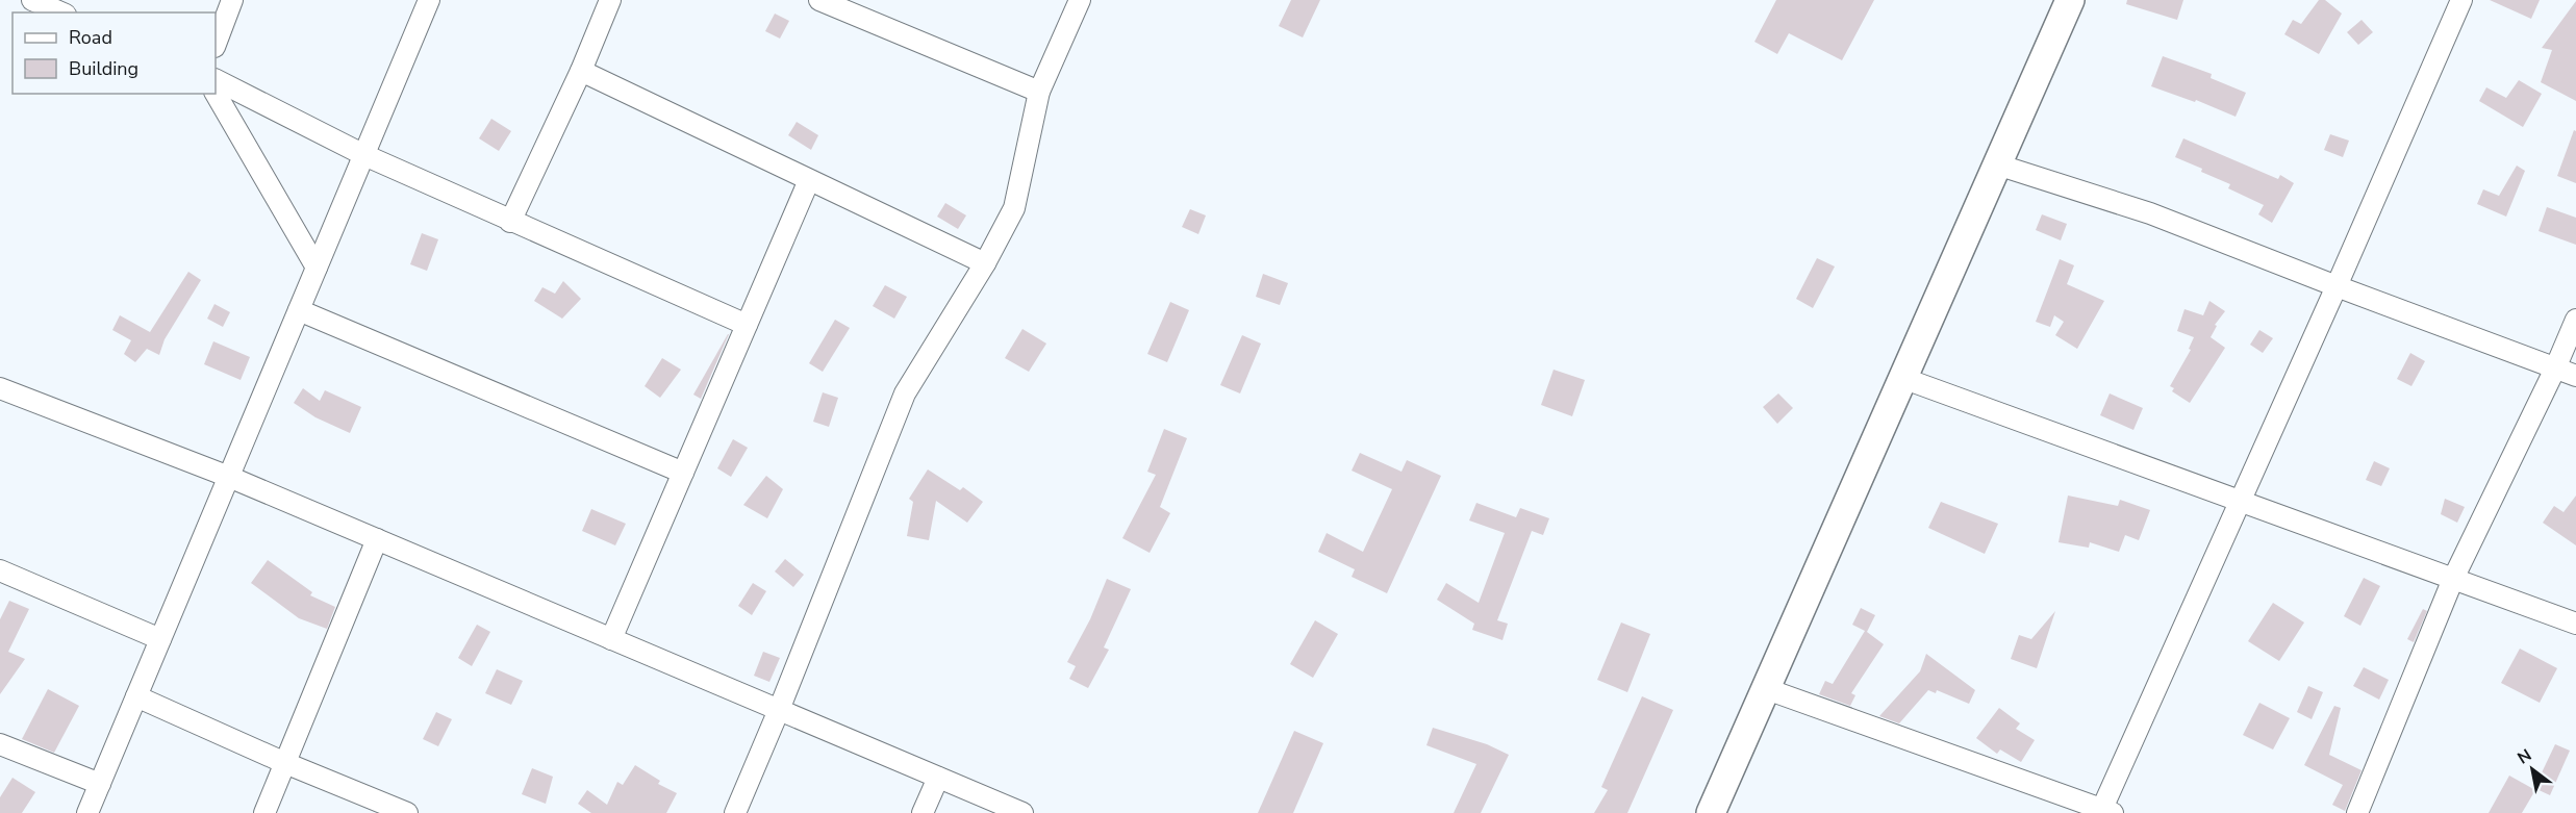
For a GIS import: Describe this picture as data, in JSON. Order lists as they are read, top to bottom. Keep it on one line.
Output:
{"legend":["Road","Building"],"north":"top left"}
